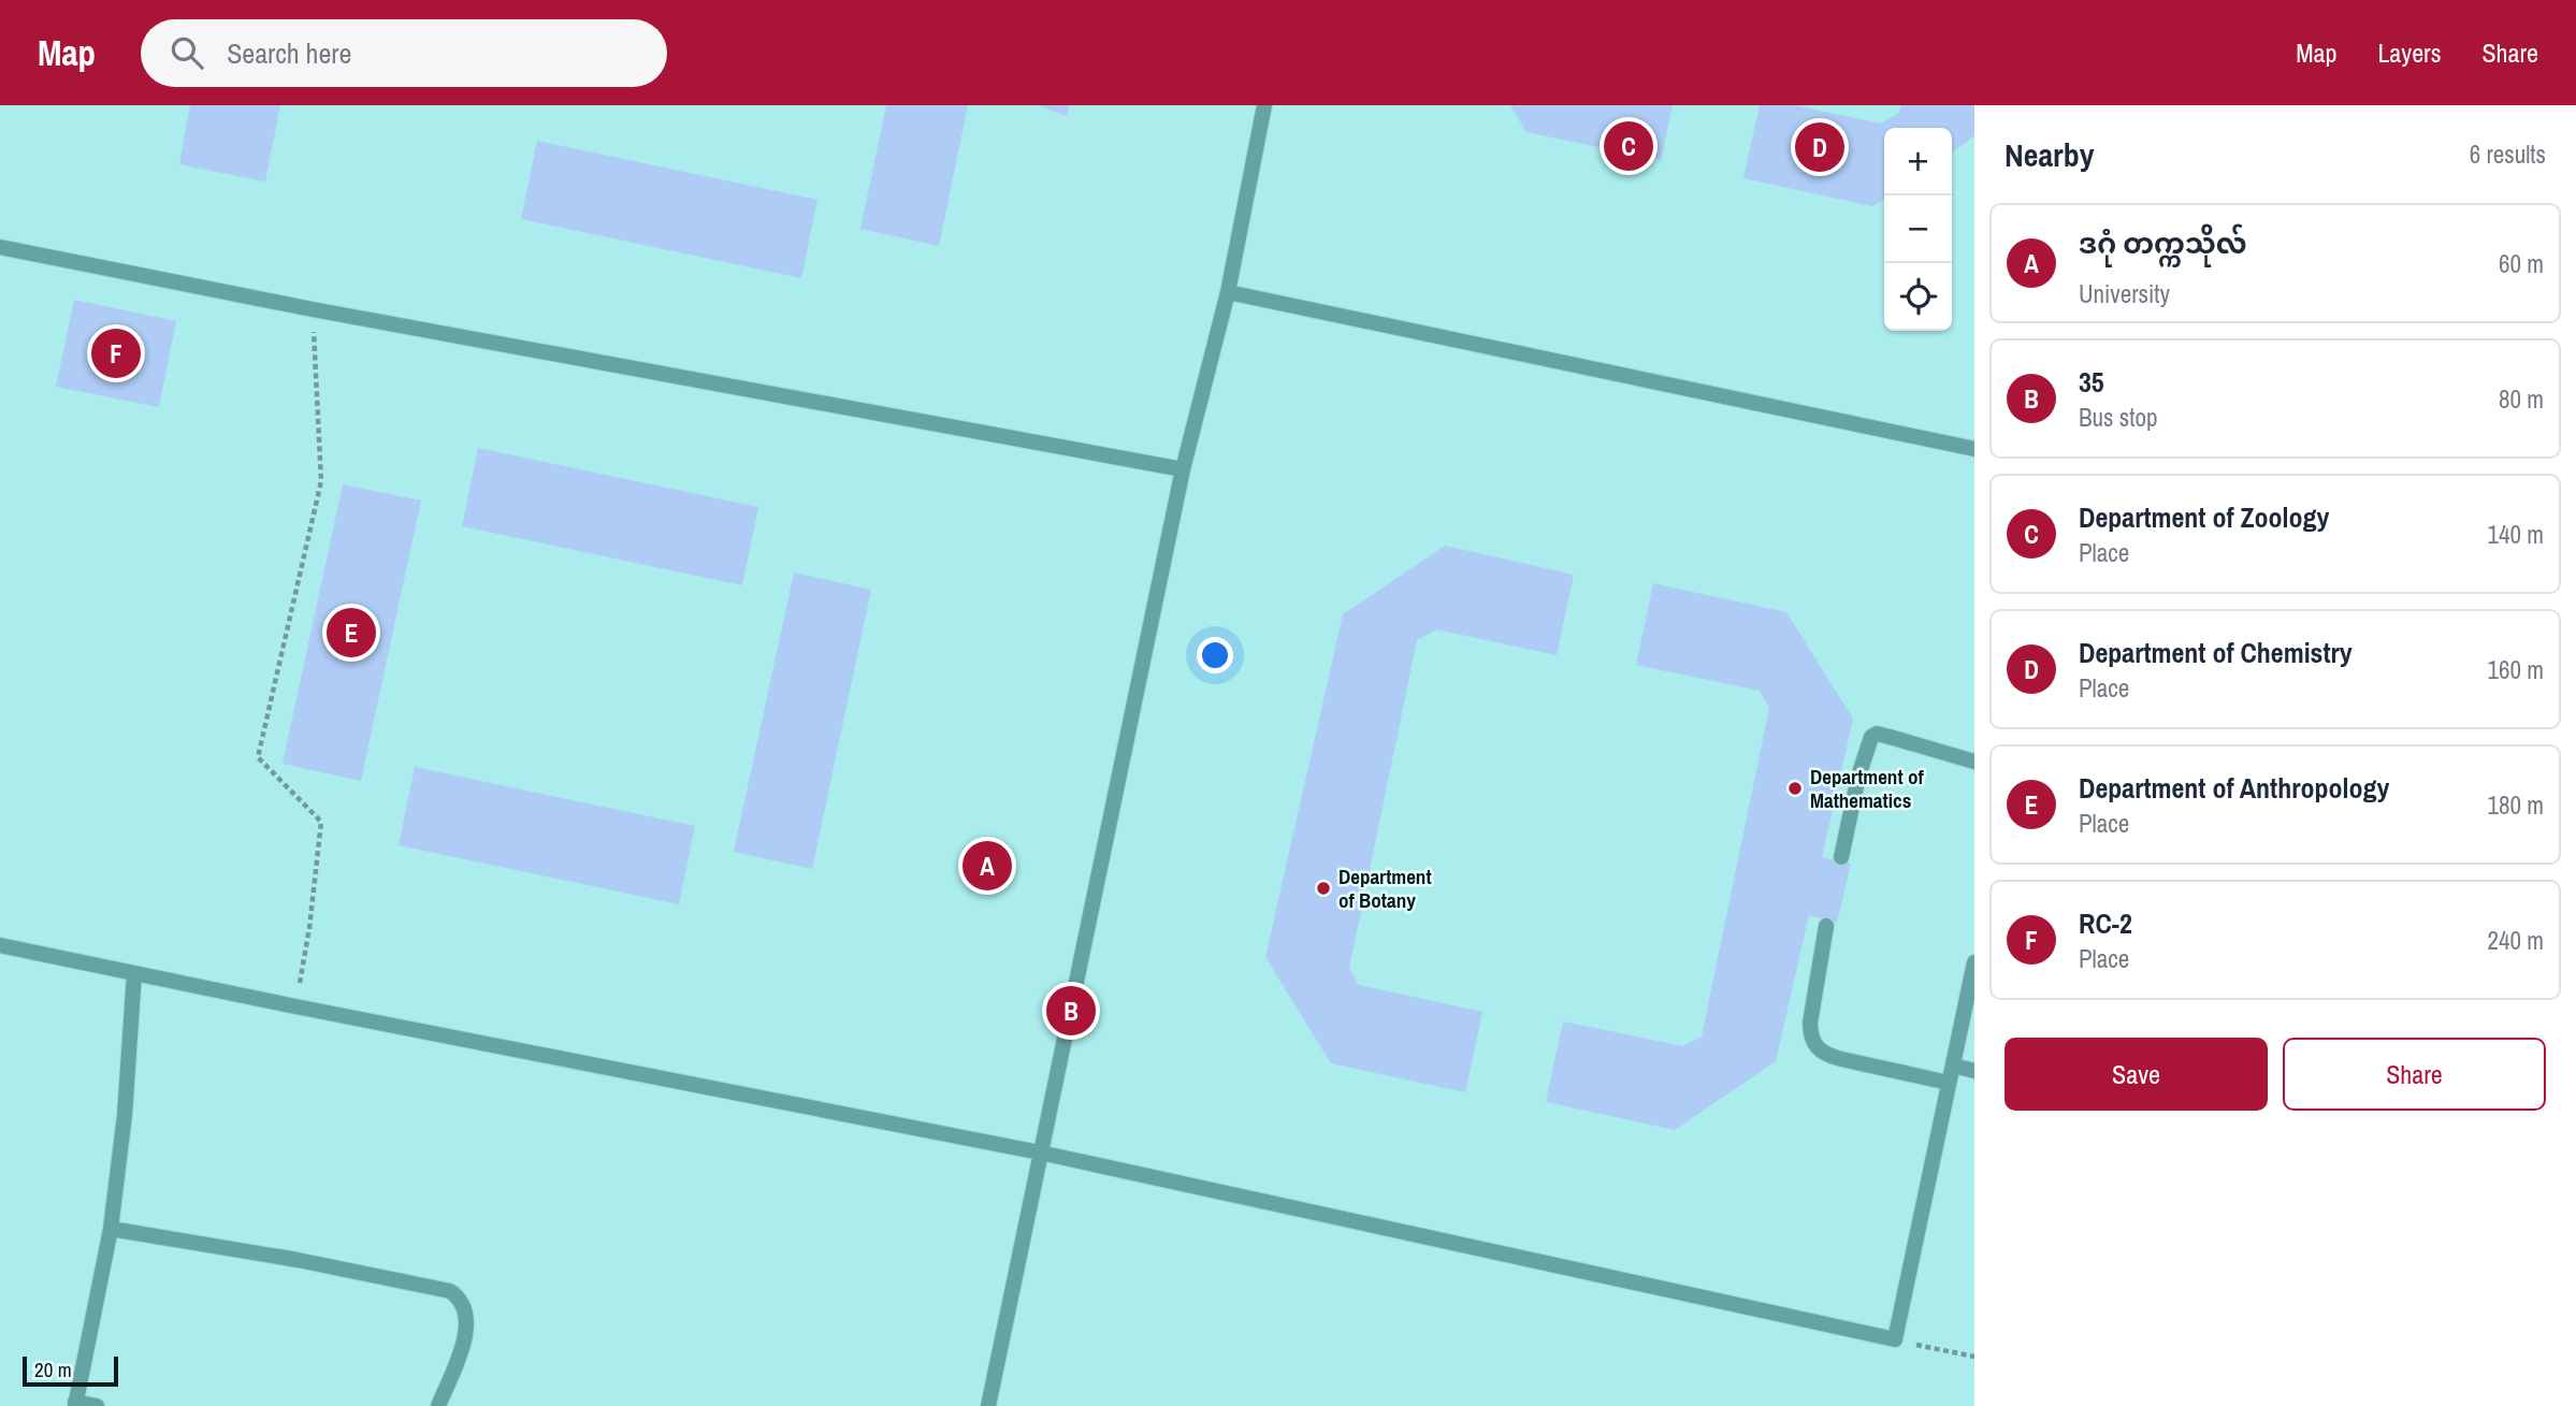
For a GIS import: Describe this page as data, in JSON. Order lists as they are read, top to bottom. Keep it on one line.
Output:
{"places":["Department of Mathematics","Department of Botany"],"scale_bar":"20 m","page":{"header":"Map","search":"Search here","nav":["Map","Layers","Share"],"heading":["Nearby","6 results"],"pins":["C","D","F","E","A","B"],"map_buttons":["+","−"],"list":[{"mark":"A","name":"ဒဂုံ တက္ကသိုလ်","note":"University","value":"60 m"},{"mark":"B","name":"35","note":"Bus stop","value":"80 m"},{"mark":"C","name":"Department of Zoology","note":"Place","value":"140 m"},{"mark":"D","name":"Department of Chemistry","note":"Place","value":"160 m"},{"mark":"E","name":"Department of Anthropology","note":"Place","value":"180 m"},{"mark":"F","name":"RC-2","note":"Place","value":"240 m"}],"buttons":["Save","Share"],"scale":"20 m"}}
